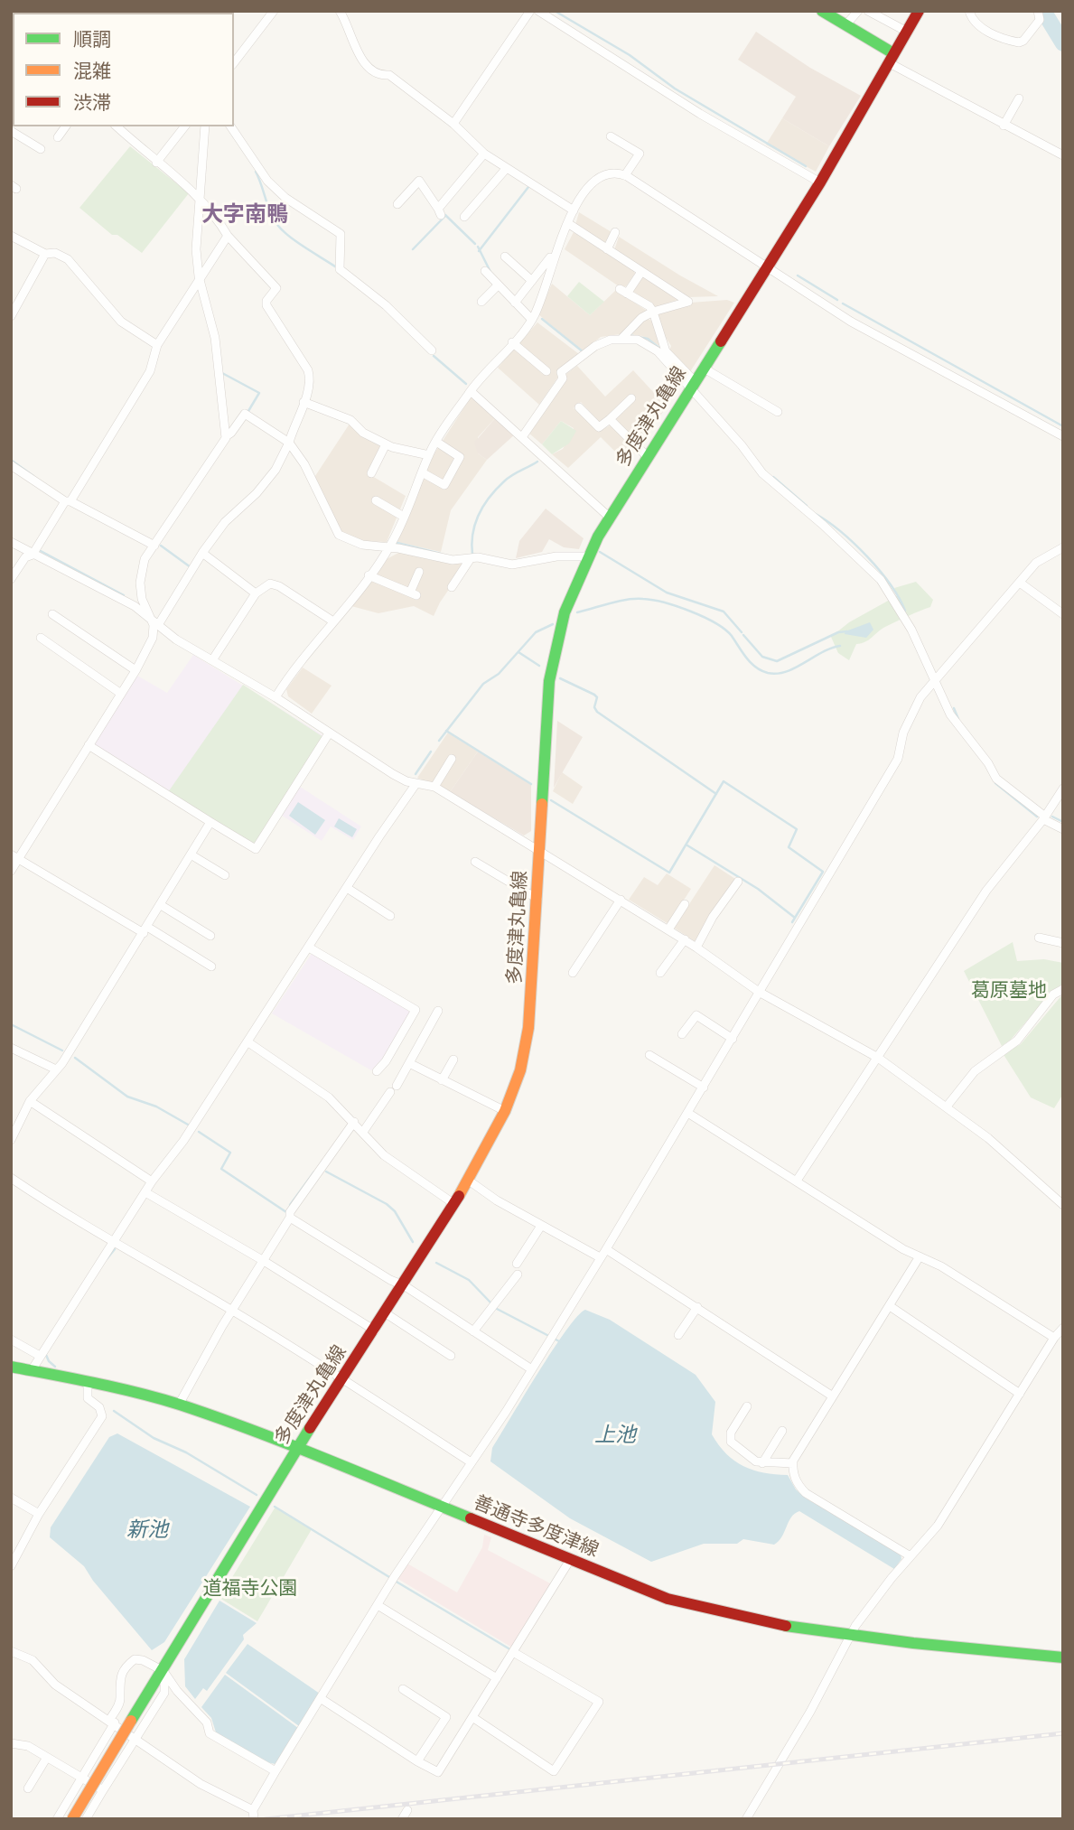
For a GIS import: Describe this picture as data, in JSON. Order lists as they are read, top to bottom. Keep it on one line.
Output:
{"streets":{"main road":["多度津丸亀線","善通寺多度津線"]},"crossings":[["多度津丸亀線","善通寺多度津線"]],"districts":["大字南鴨"],"water":["上池","新池"],"parks":["葛原墓地","道福寺公園"],"legend":["順調","混雑","渋滞"]}
